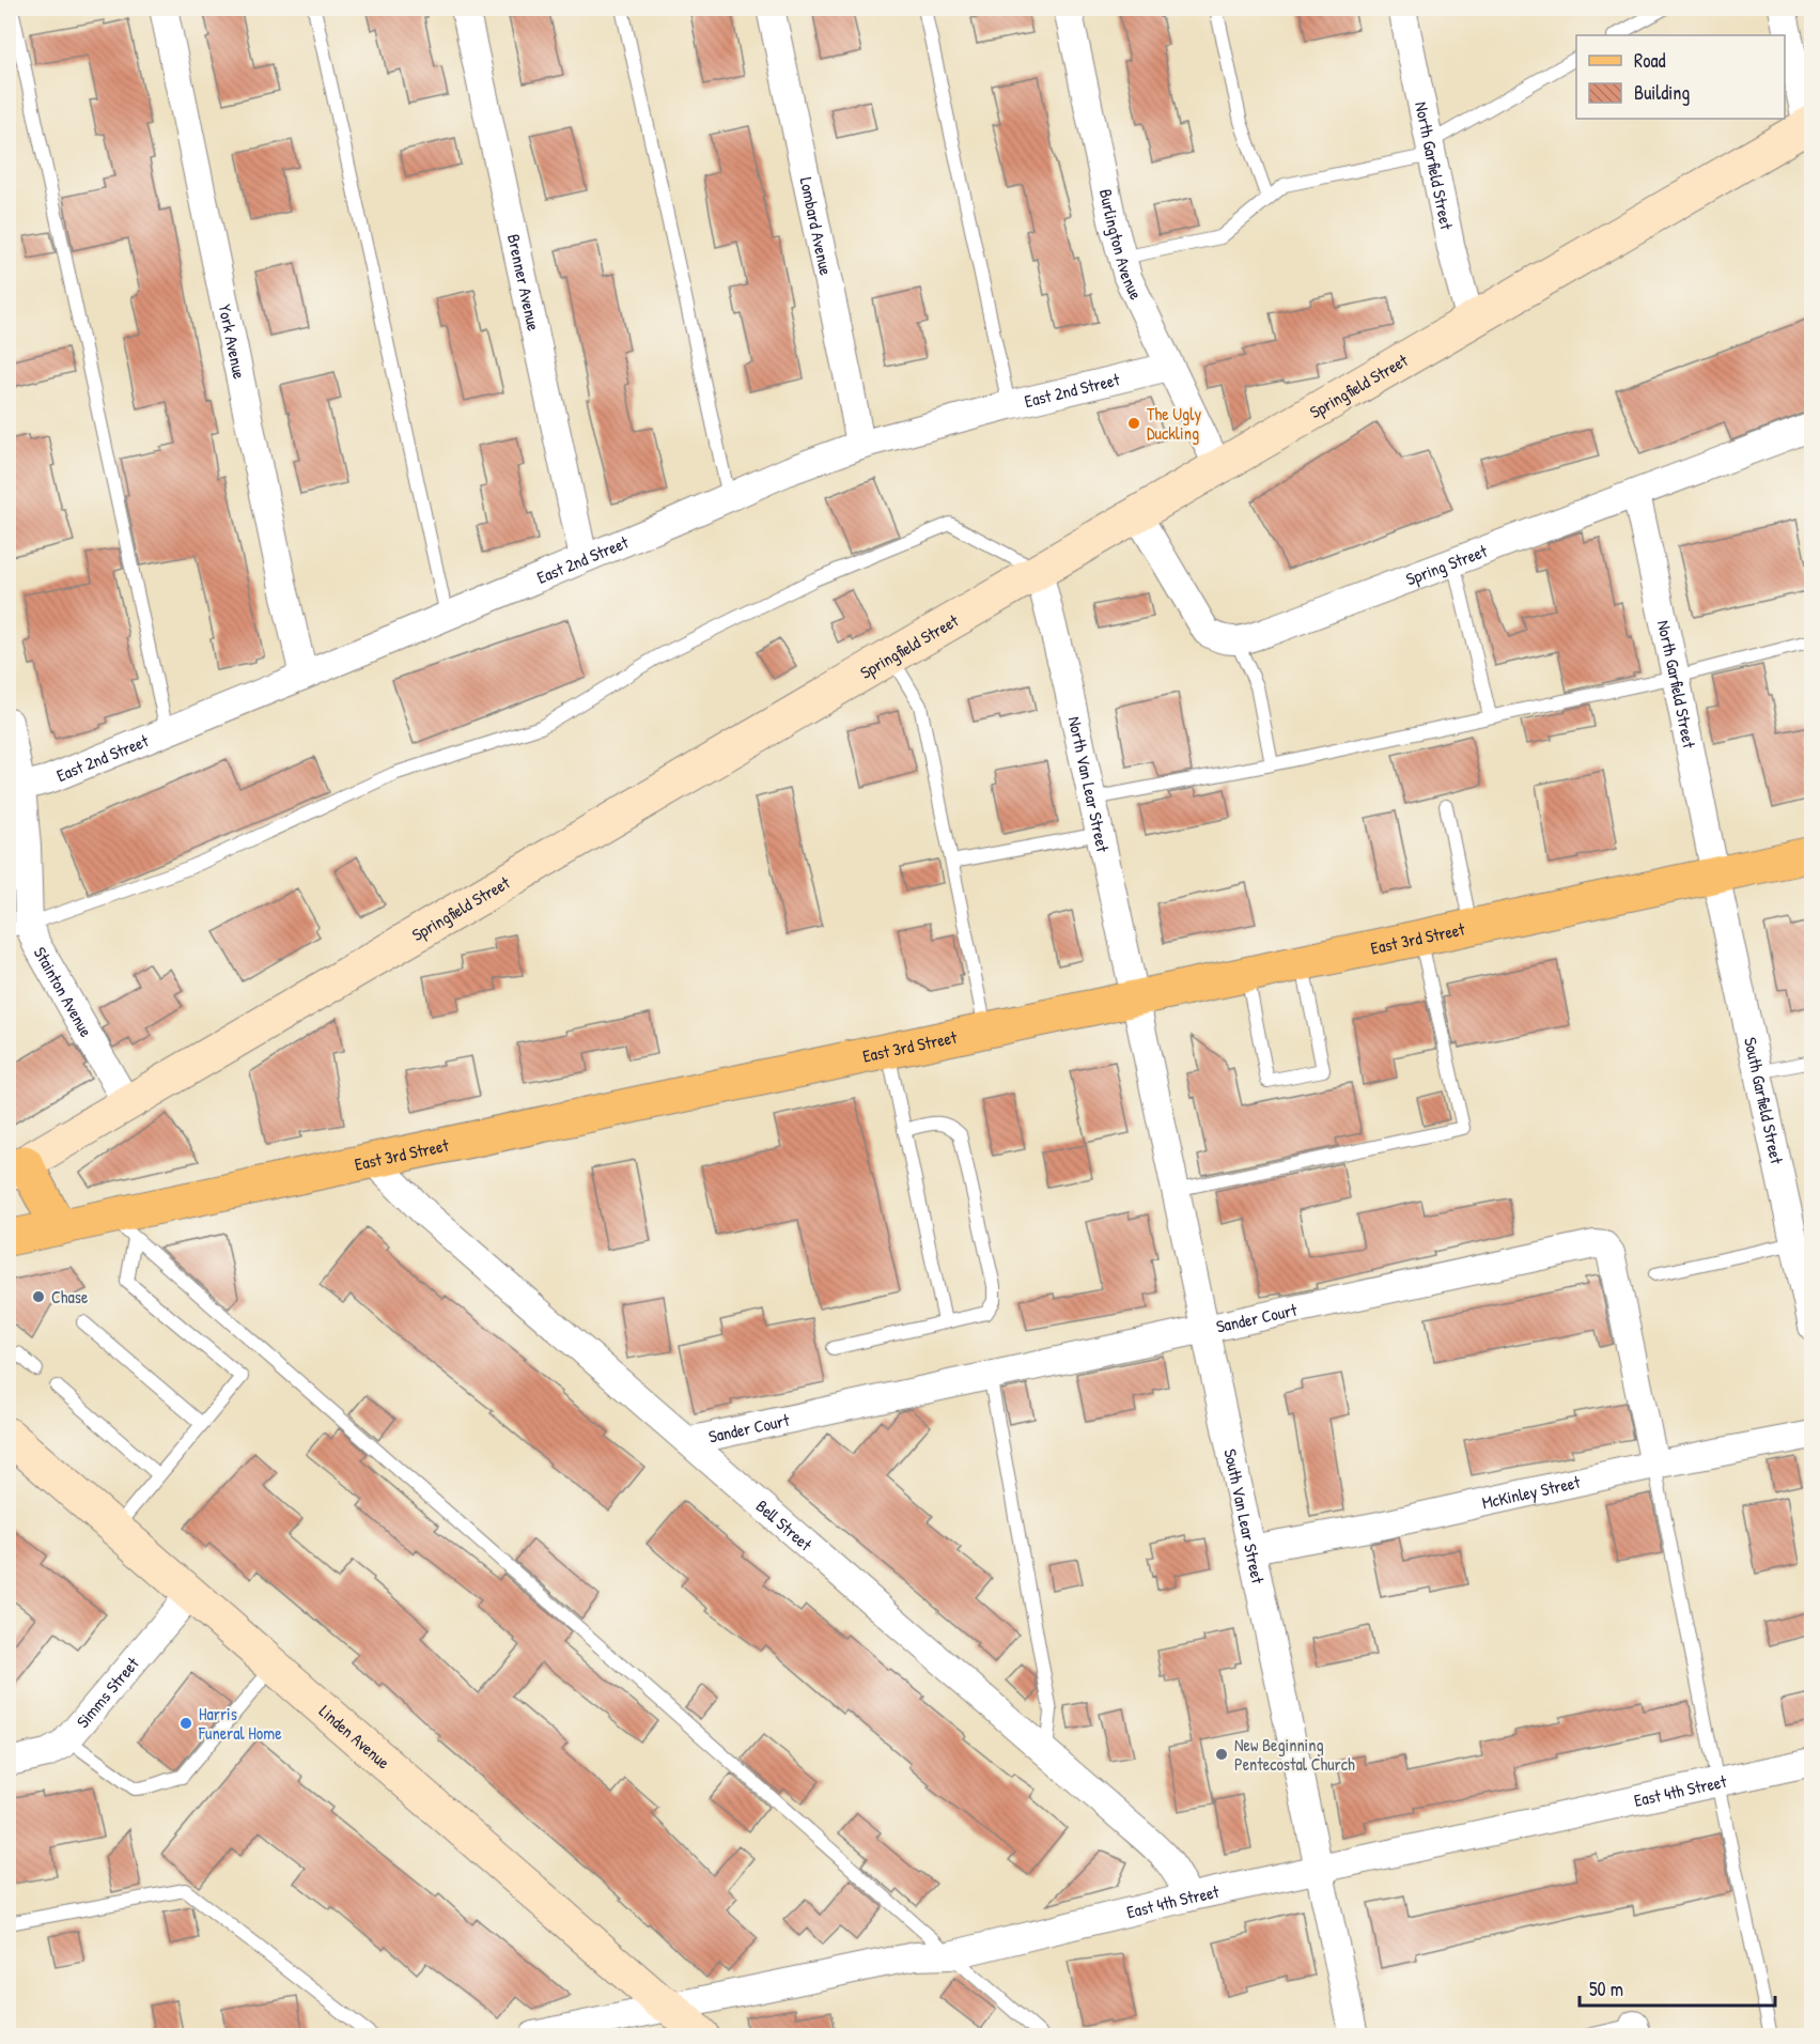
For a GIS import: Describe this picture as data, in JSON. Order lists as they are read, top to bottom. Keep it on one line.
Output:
{"streets":{"main road":["East 3rd Street"],"street":["North Garfield Street","Lombard Avenue","Burlington Avenue","Brenner Avenue","York Avenue","Springfield Street","East 2nd Street","Spring Street","North Van Lear Street","Stainton Avenue","South Garfield Street","Sander Court","McKinley Street","South Van Lear Street","Bell Street","Simms Street","Linden Avenue","East 4th Street"]},"crossings":[["North Garfield Street","Springfield Street"],["North Garfield Street","Spring Street"],["North Garfield Street","East 3rd Street"],["North Garfield Street","South Garfield Street"],["Lombard Avenue","East 2nd Street"],["Burlington Avenue","Springfield Street"],["Burlington Avenue","East 2nd Street"],["Brenner Avenue","East 2nd Street"],["York Avenue","East 2nd Street"],["Springfield Street","North Van Lear Street"],["Springfield Street","Stainton Avenue"],["East 2nd Street","Stainton Avenue"],["North Van Lear Street","East 3rd Street"],["North Van Lear Street","South Van Lear Street"],["East 3rd Street","South Garfield Street"],["East 3rd Street","South Van Lear Street"],["East 3rd Street","Bell Street"],["Sander Court","McKinley Street"],["Sander Court","South Van Lear Street"],["Sander Court","Bell Street"],["McKinley Street","South Van Lear Street"],["South Van Lear Street","East 4th Street"],["Bell Street","East 4th Street"],["Simms Street","Linden Avenue"],["Linden Avenue","East 4th Street"]],"places":["The Ugly Duckling","Chase","Harris Funeral Home","New Beginning Pentecostal Church"],"legend":["Road","Building"],"scale_bar":"50 m"}
